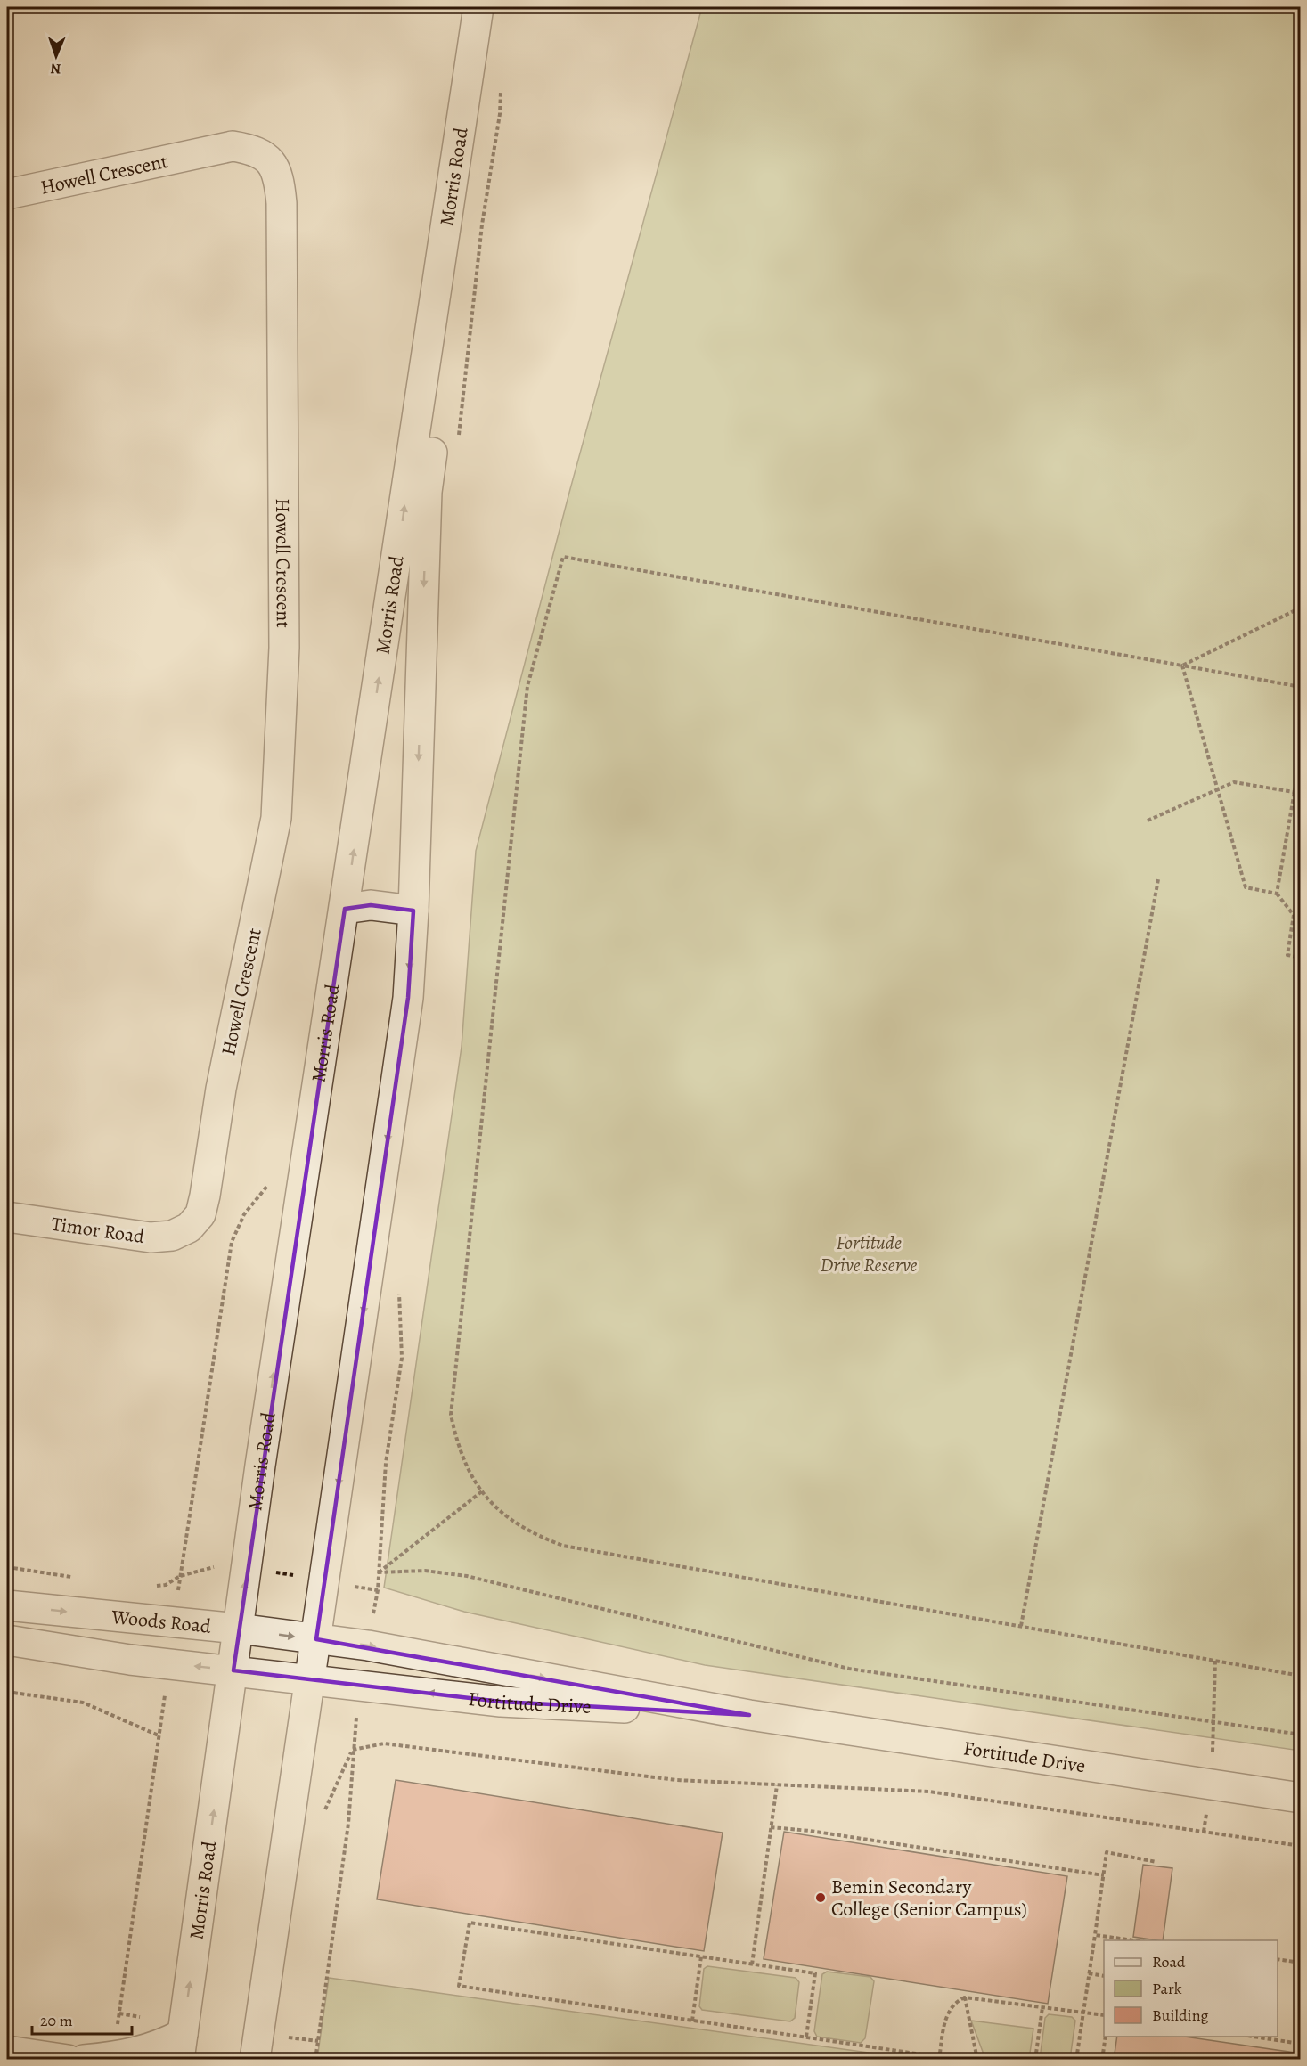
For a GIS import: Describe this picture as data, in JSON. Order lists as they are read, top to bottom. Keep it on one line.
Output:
{"streets":{"street":["Howell Crescent","Morris Road","Timor Road","Woods Road","Fortitude Drive"]},"crossings":[["Howell Crescent","Timor Road"],["Morris Road","Woods Road"],["Morris Road","Fortitude Drive"],["Woods Road","Fortitude Drive"]],"parks":["Fortitude Drive Reserve"],"places":["Bemin Secondary College (Senior Campus)"],"legend":["Road","Park","Building"],"scale_bar":"20 m","north":"bottom"}
